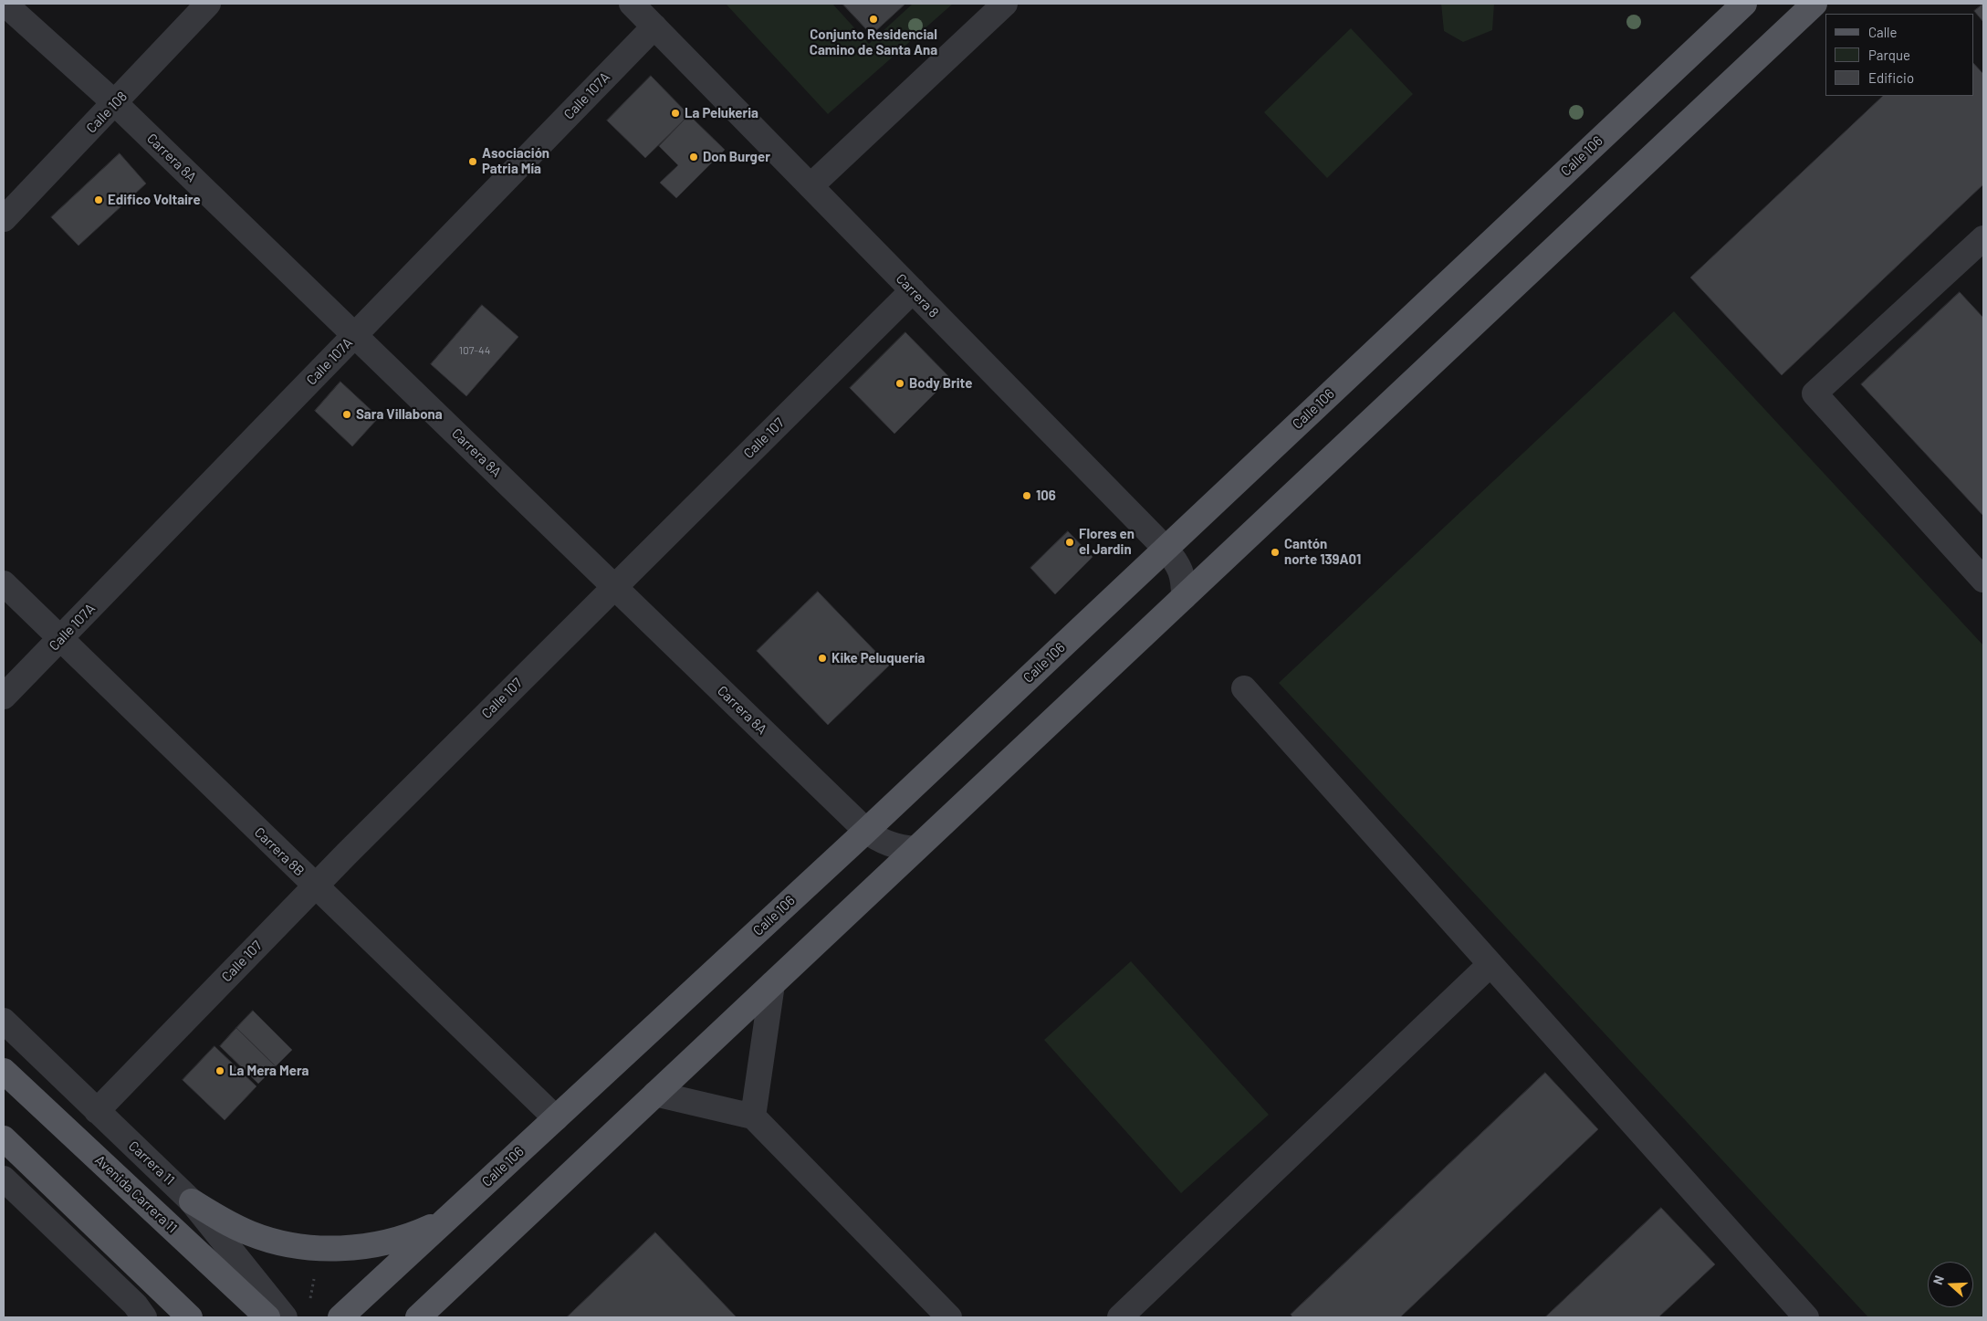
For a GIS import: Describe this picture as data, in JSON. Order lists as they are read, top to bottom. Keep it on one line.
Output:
{"streets":{"main road":["Calle 106","Avenida Carrera 11"],"street":["Calle 107A","Calle 108","Carrera 8A","Carrera 8","Calle 107","Carrera 8B","Carrera 11"]},"crossings":[["Calle 107A","Carrera 8A"],["Calle 107A","Carrera 8"],["Calle 107A","Carrera 8B"],["Calle 108","Carrera 8A"],["Calle 106","Carrera 8A"],["Calle 106","Carrera 8"],["Calle 106","Carrera 8B"],["Carrera 8A","Calle 107"],["Carrera 8","Calle 107"],["Calle 107","Carrera 8B"],["Calle 107","Carrera 11"]],"places":["Conjunto Residencial Camino de Santa Ana","La Pelukeria","Don Burger","Asociación Patria Mía","Edifico Voltaire","Body Brite","Sara Villabona","106","Flores en el Jardin","Cantón norte 139A01","Kike Peluquería","La Mera Mera"],"house_numbers":["107-44"],"legend":["Calle","Parque","Edificio"],"north":"left"}
